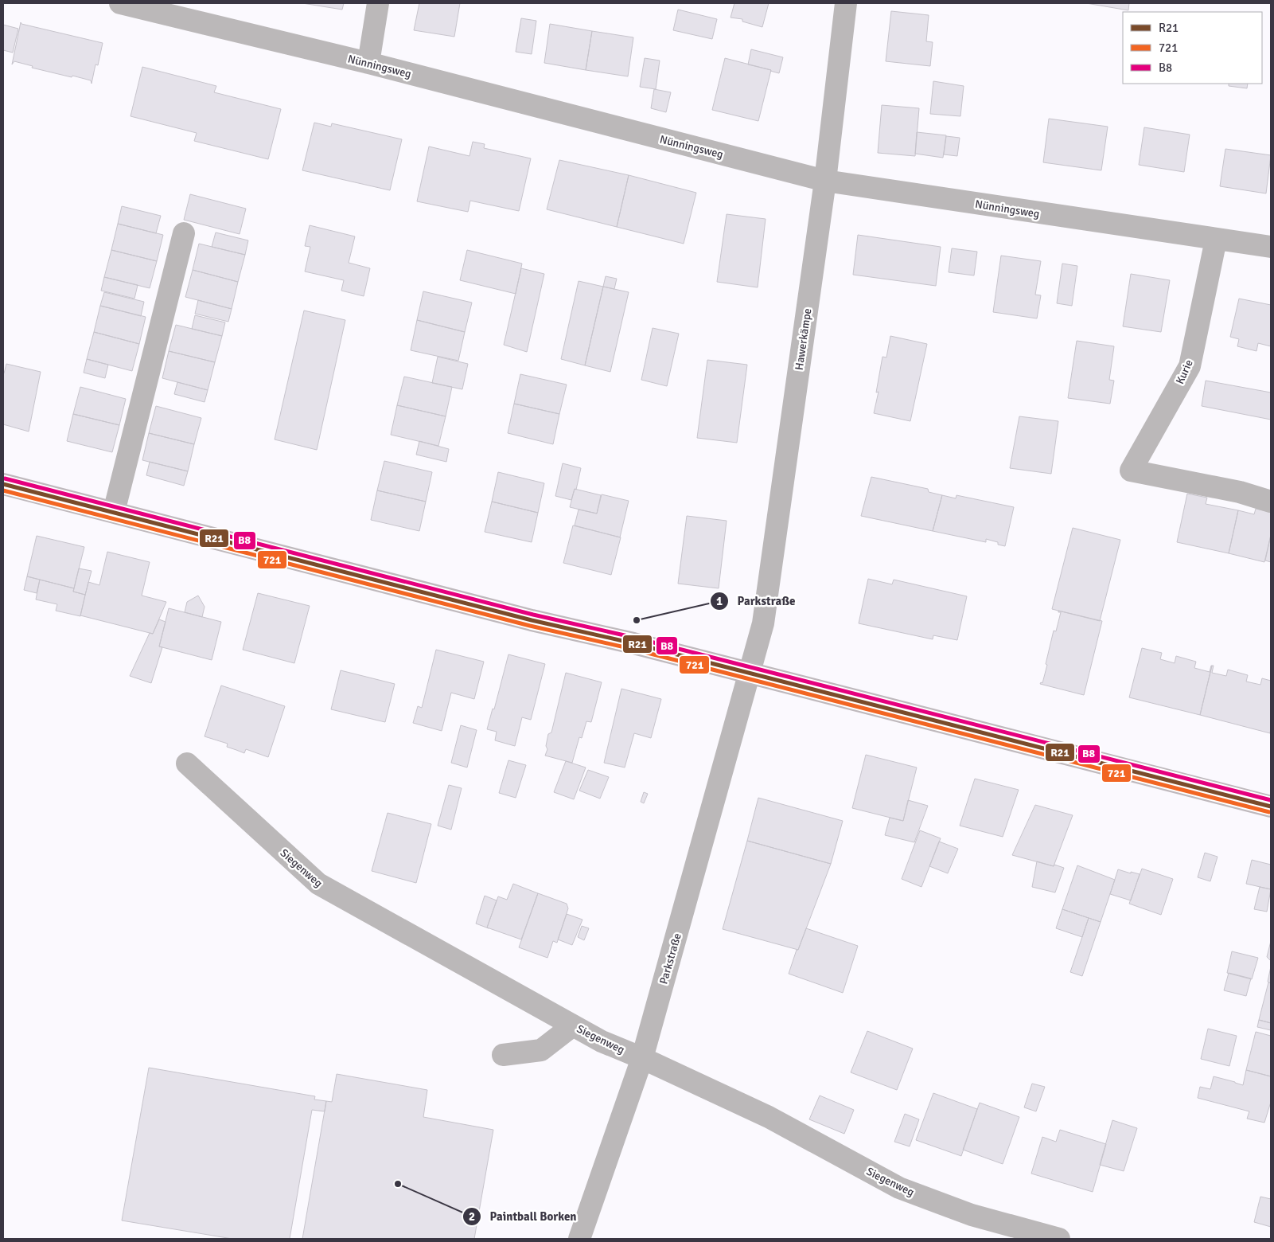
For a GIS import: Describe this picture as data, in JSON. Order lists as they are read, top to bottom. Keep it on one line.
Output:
{"streets":{"street":["Nünningsweg","Hawerkämpe","Kurie","Siegenweg","Parkstraße"]},"crossings":[["Nünningsweg","Hawerkämpe"],["Nünningsweg","Kurie"],["Hawerkämpe","Parkstraße"],["Siegenweg","Parkstraße"]],"places":["Parkstraße","Paintball Borken"],"lines":["transit line B8","transit line R21","transit line 721"],"legend":["R21","721","B8"]}
